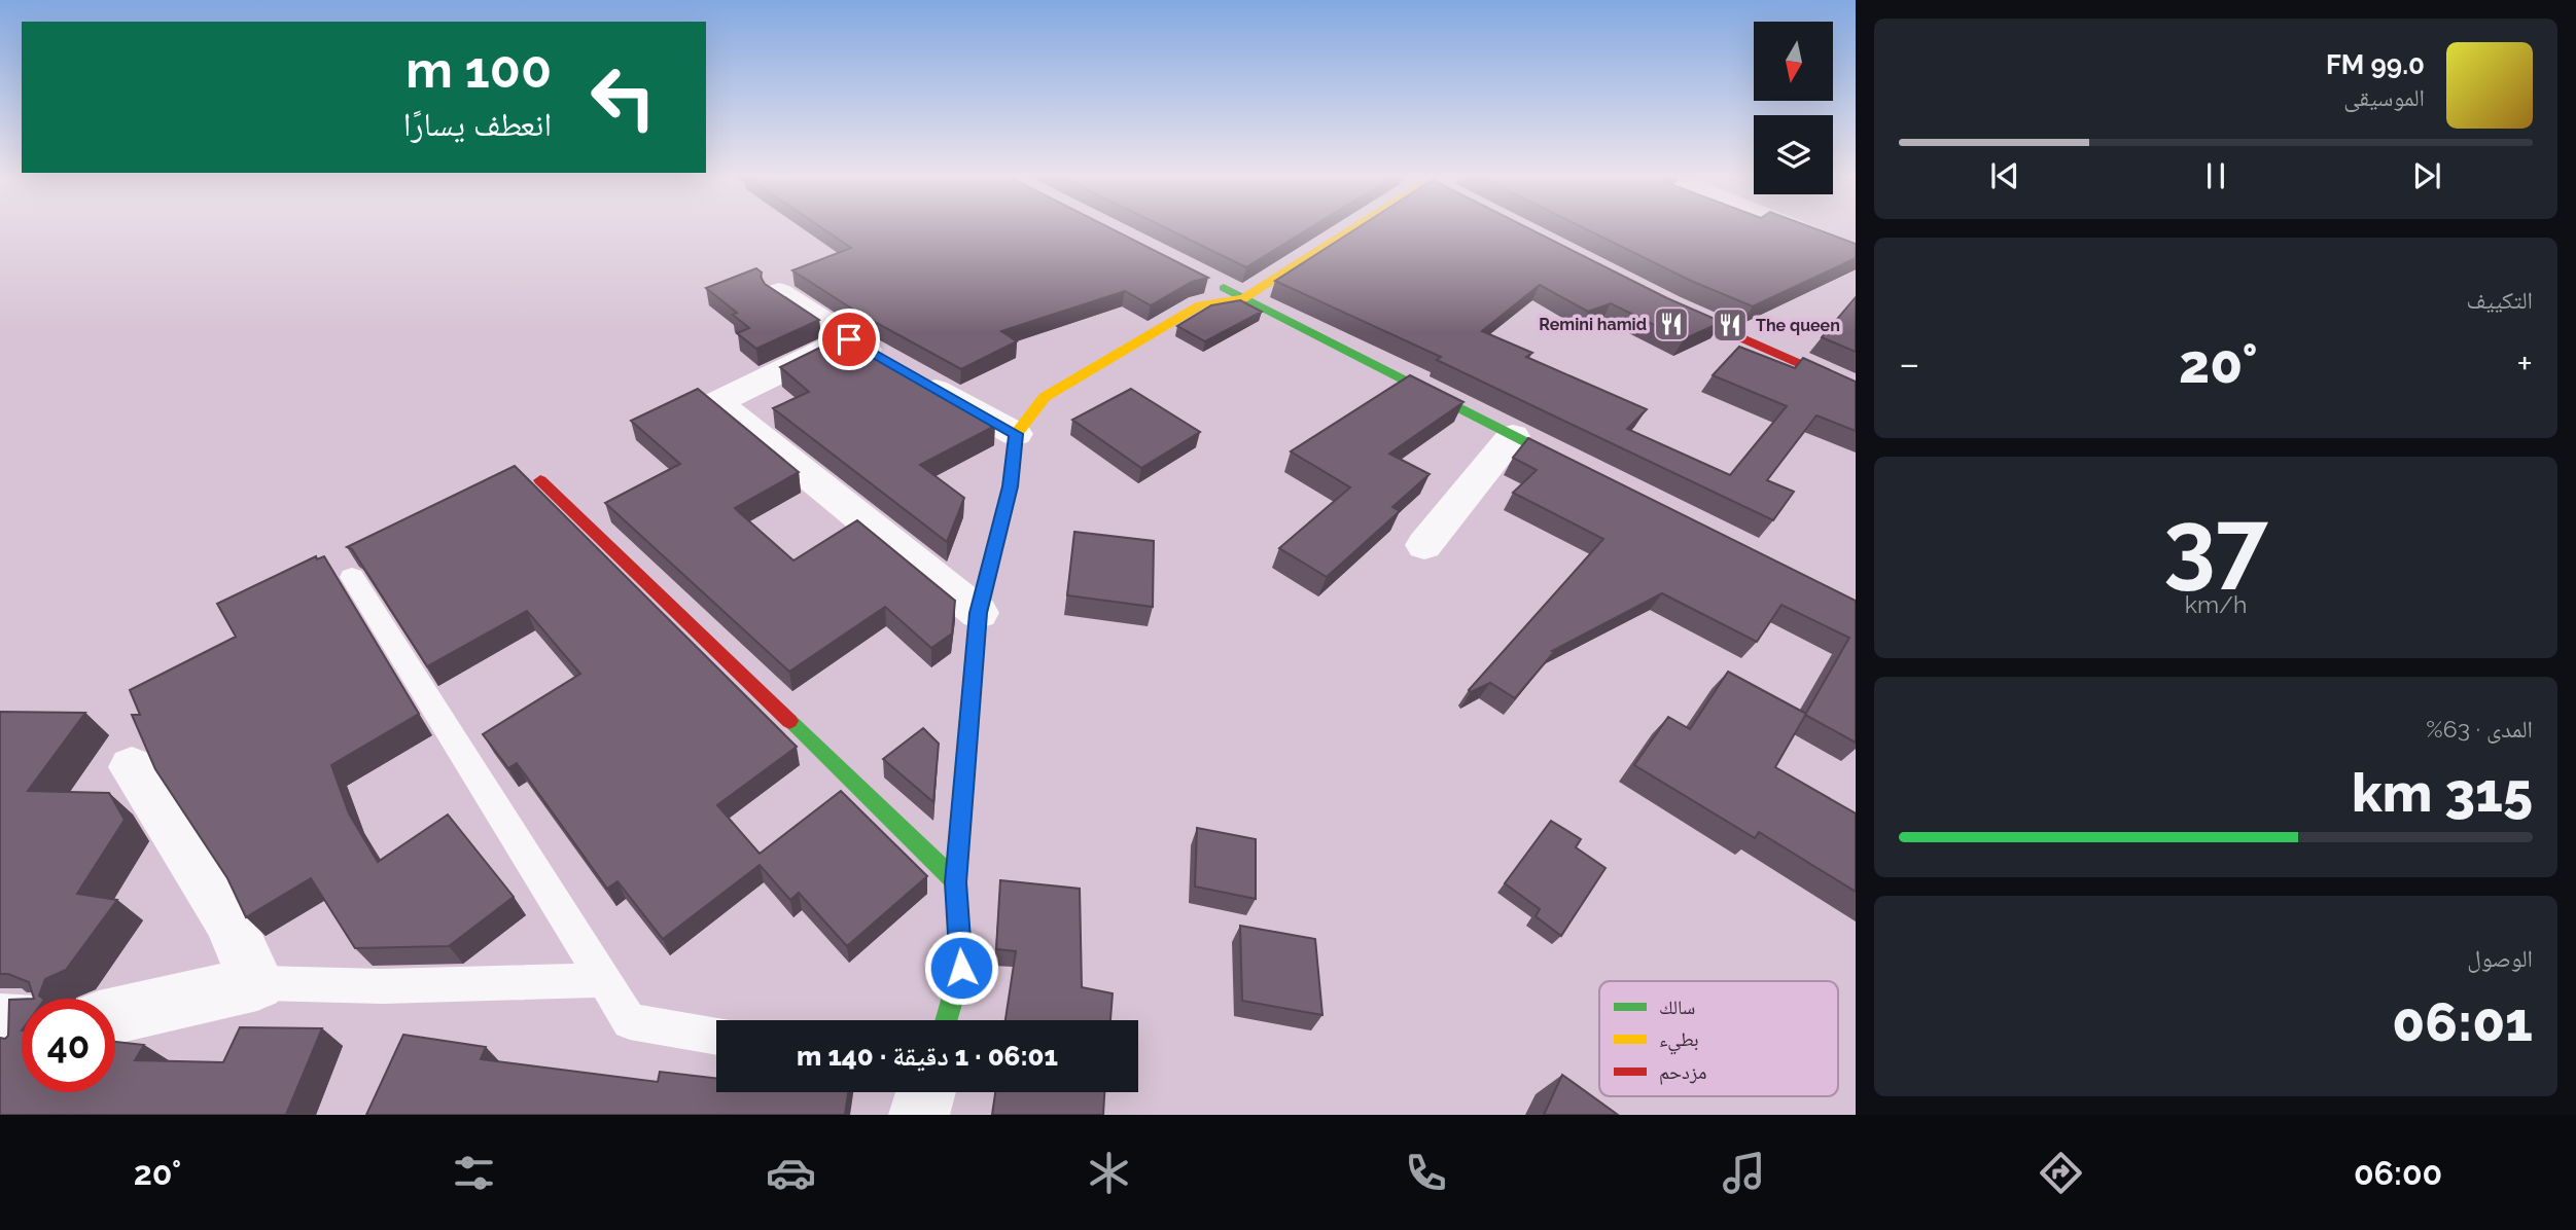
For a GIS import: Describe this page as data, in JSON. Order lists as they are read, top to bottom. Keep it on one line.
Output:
{"places":{"restaurant":["Remini hamid","The queen"]},"legend":["سالك","بطيء","مزدحم"],"north":"bottom","page":{"turn":["100 m","انعطف يسارًا"],"song":["99.0 FM","الموسيقى"],"tile":["التكييف",["37","km/h"],["المدى · 63%","315 km"],["الوصول","06:01"]],"heat":["−","20°","+"],"limit":"40","trip":"06:01 · 1 دقيقة · 140 m","tabs":["06:00","20°"]}}
